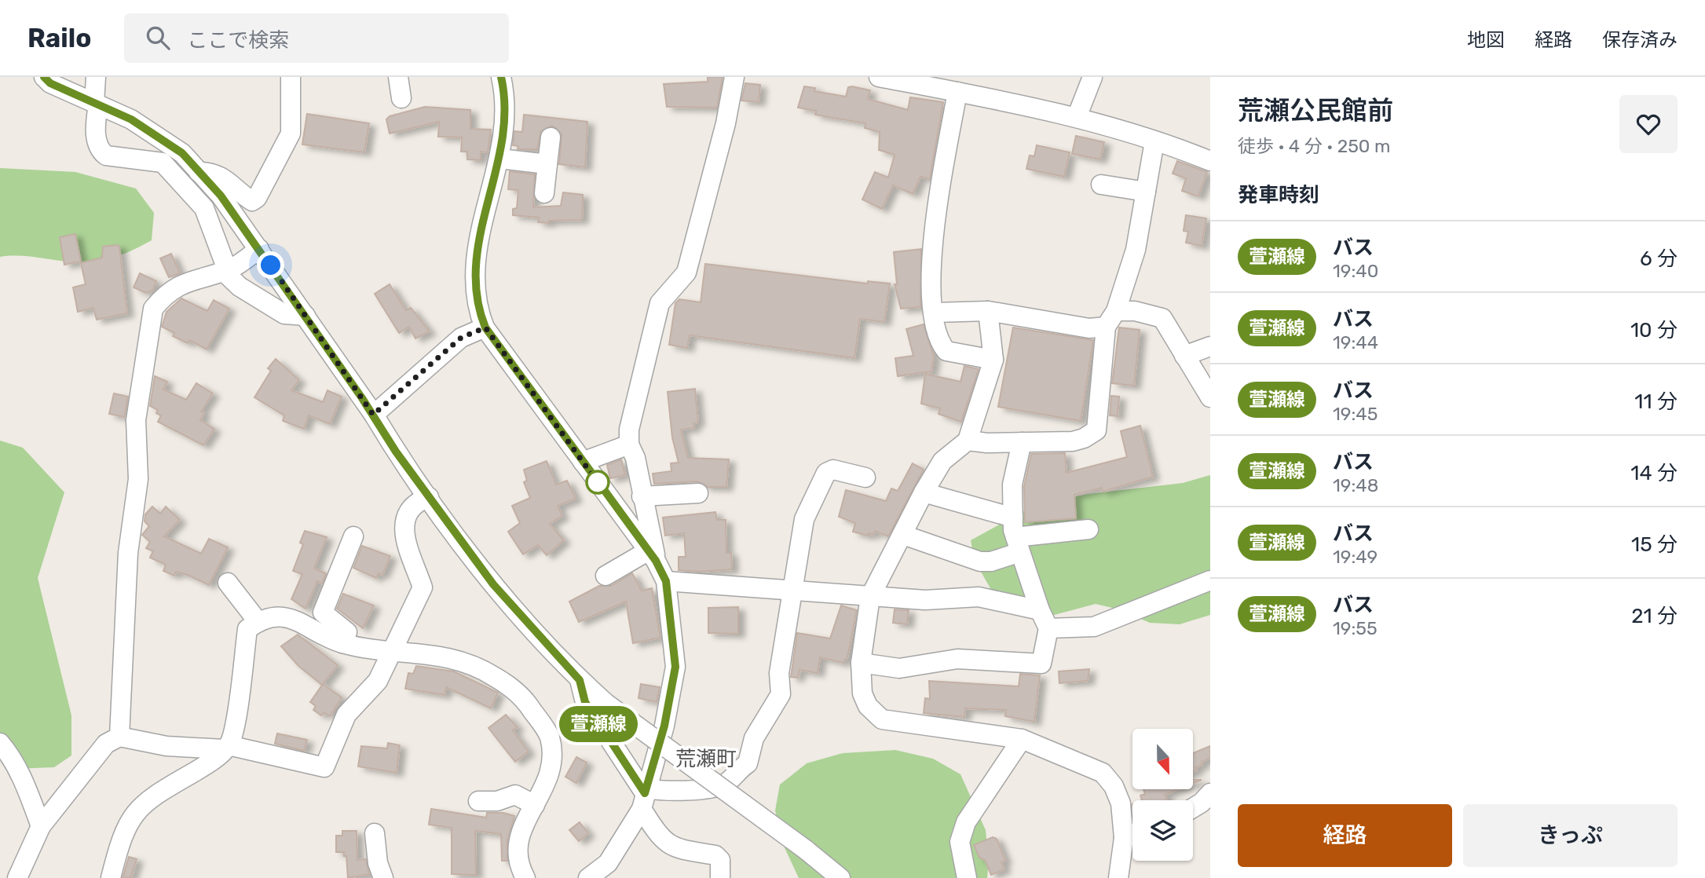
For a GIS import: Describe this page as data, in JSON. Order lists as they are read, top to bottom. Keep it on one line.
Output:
{"districts":["荒瀬町"],"lines":["bus line 萱瀬線"],"north":"bottom","page":{"header":"Railo","search":"ここで検索","nav":["地図","経路","保存済み"],"on_map":"萱瀬線","heading":[["荒瀬公民館前","徒歩 · 4 分 · 250 m"],"発車時刻"],"list":[{"mark":"萱瀬線","name":"バス","note":"19:40","value":"6 分"},{"mark":"萱瀬線","name":"バス","note":"19:44","value":"10 分"},{"mark":"萱瀬線","name":"バス","note":"19:45","value":"11 分"},{"mark":"萱瀬線","name":"バス","note":"19:48","value":"14 分"},{"mark":"萱瀬線","name":"バス","note":"19:49","value":"15 分"},{"mark":"萱瀬線","name":"バス","note":"19:55","value":"21 分"}],"buttons":["経路","きっぷ"]}}
